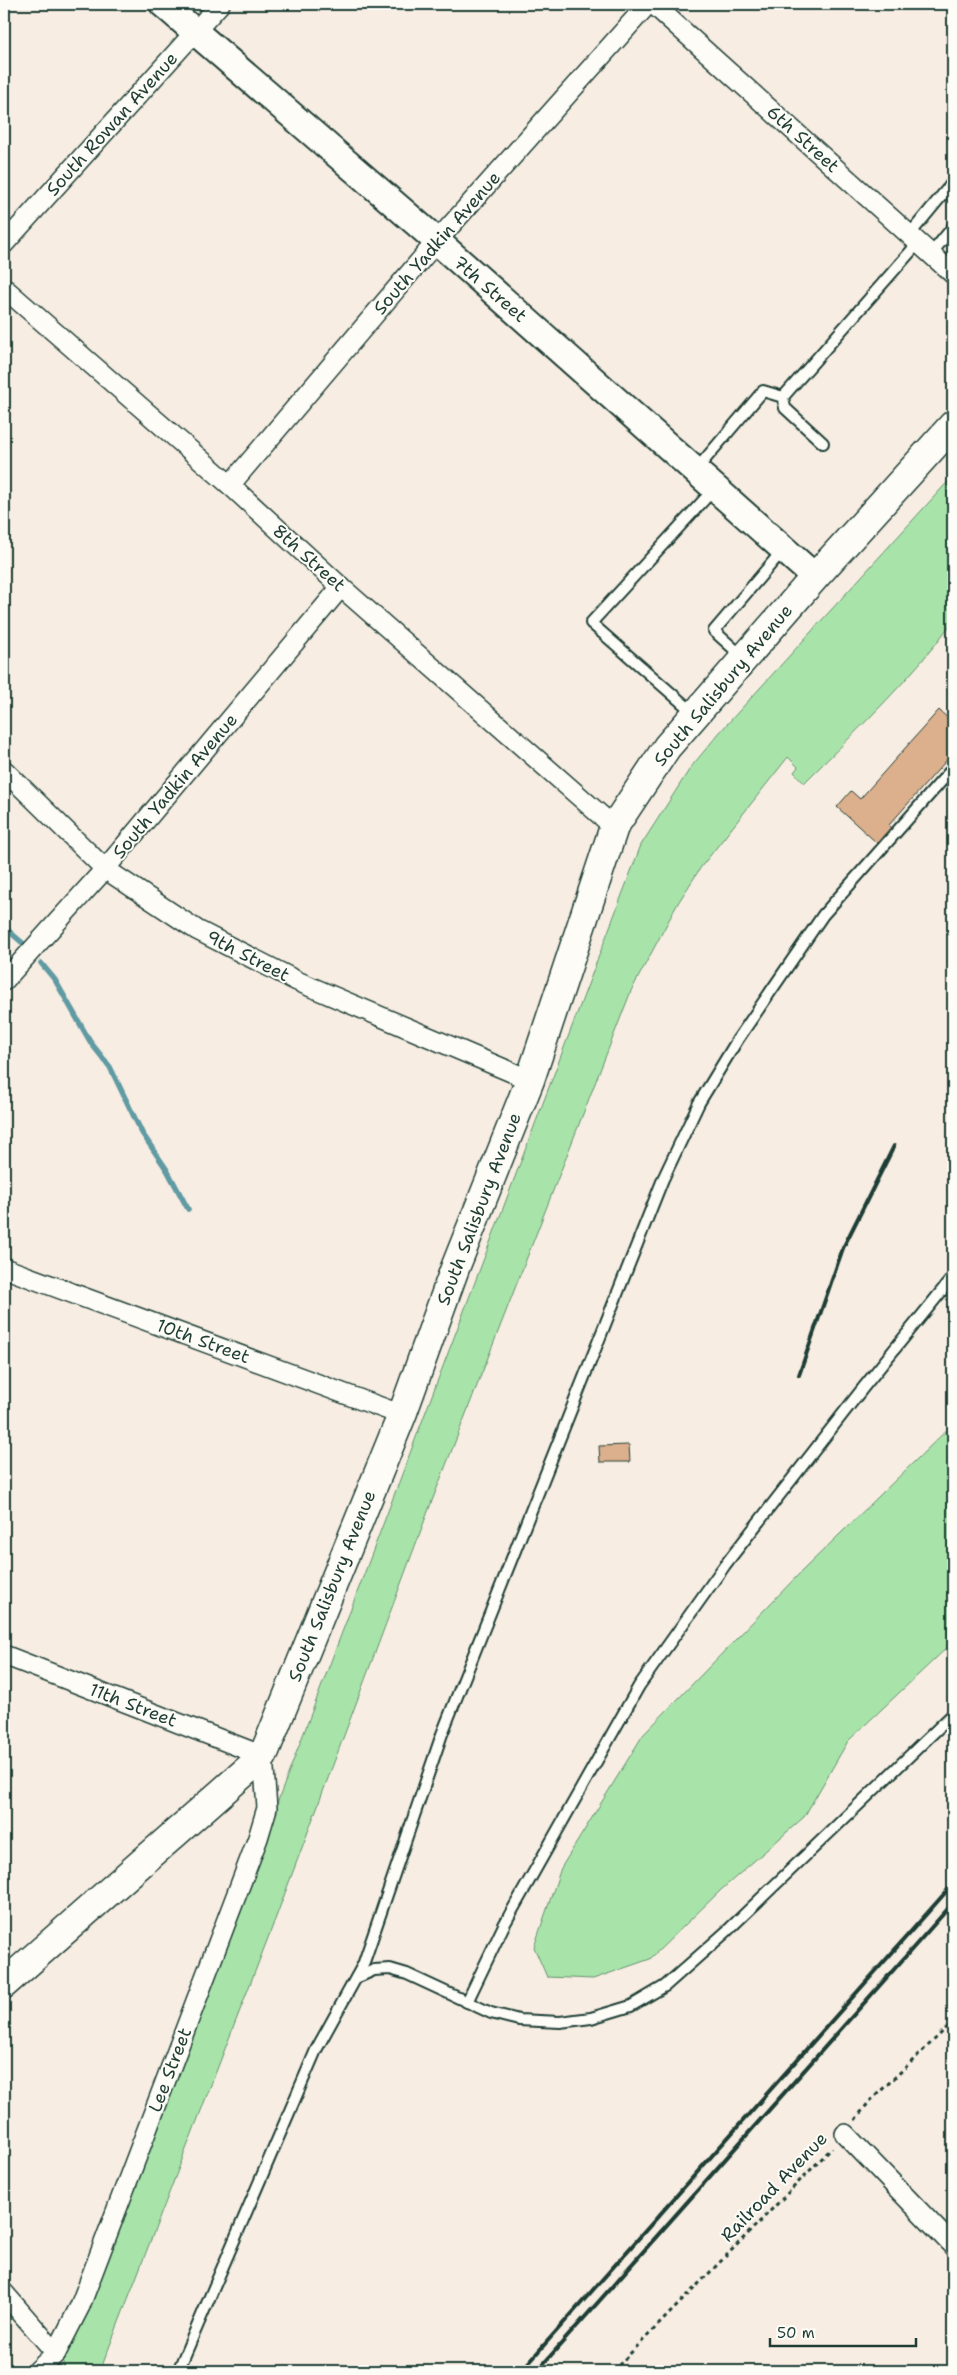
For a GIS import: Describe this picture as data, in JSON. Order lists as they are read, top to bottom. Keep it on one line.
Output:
{"streets":{"main road":["South Salisbury Avenue"],"street":["South Rowan Avenue","6th Street","South Yadkin Avenue","7th Street","8th Street","9th Street","10th Street","11th Street","Lee Street"],"path":["Railroad Avenue"]},"crossings":[["South Rowan Avenue","7th Street"],["South Yadkin Avenue","7th Street"],["South Yadkin Avenue","8th Street"],["South Yadkin Avenue","9th Street"],["7th Street","South Salisbury Avenue"],["8th Street","South Salisbury Avenue"],["South Salisbury Avenue","9th Street"],["South Salisbury Avenue","10th Street"],["South Salisbury Avenue","11th Street"],["South Salisbury Avenue","Lee Street"],["11th Street","Lee Street"]],"scale_bar":"50 m"}
